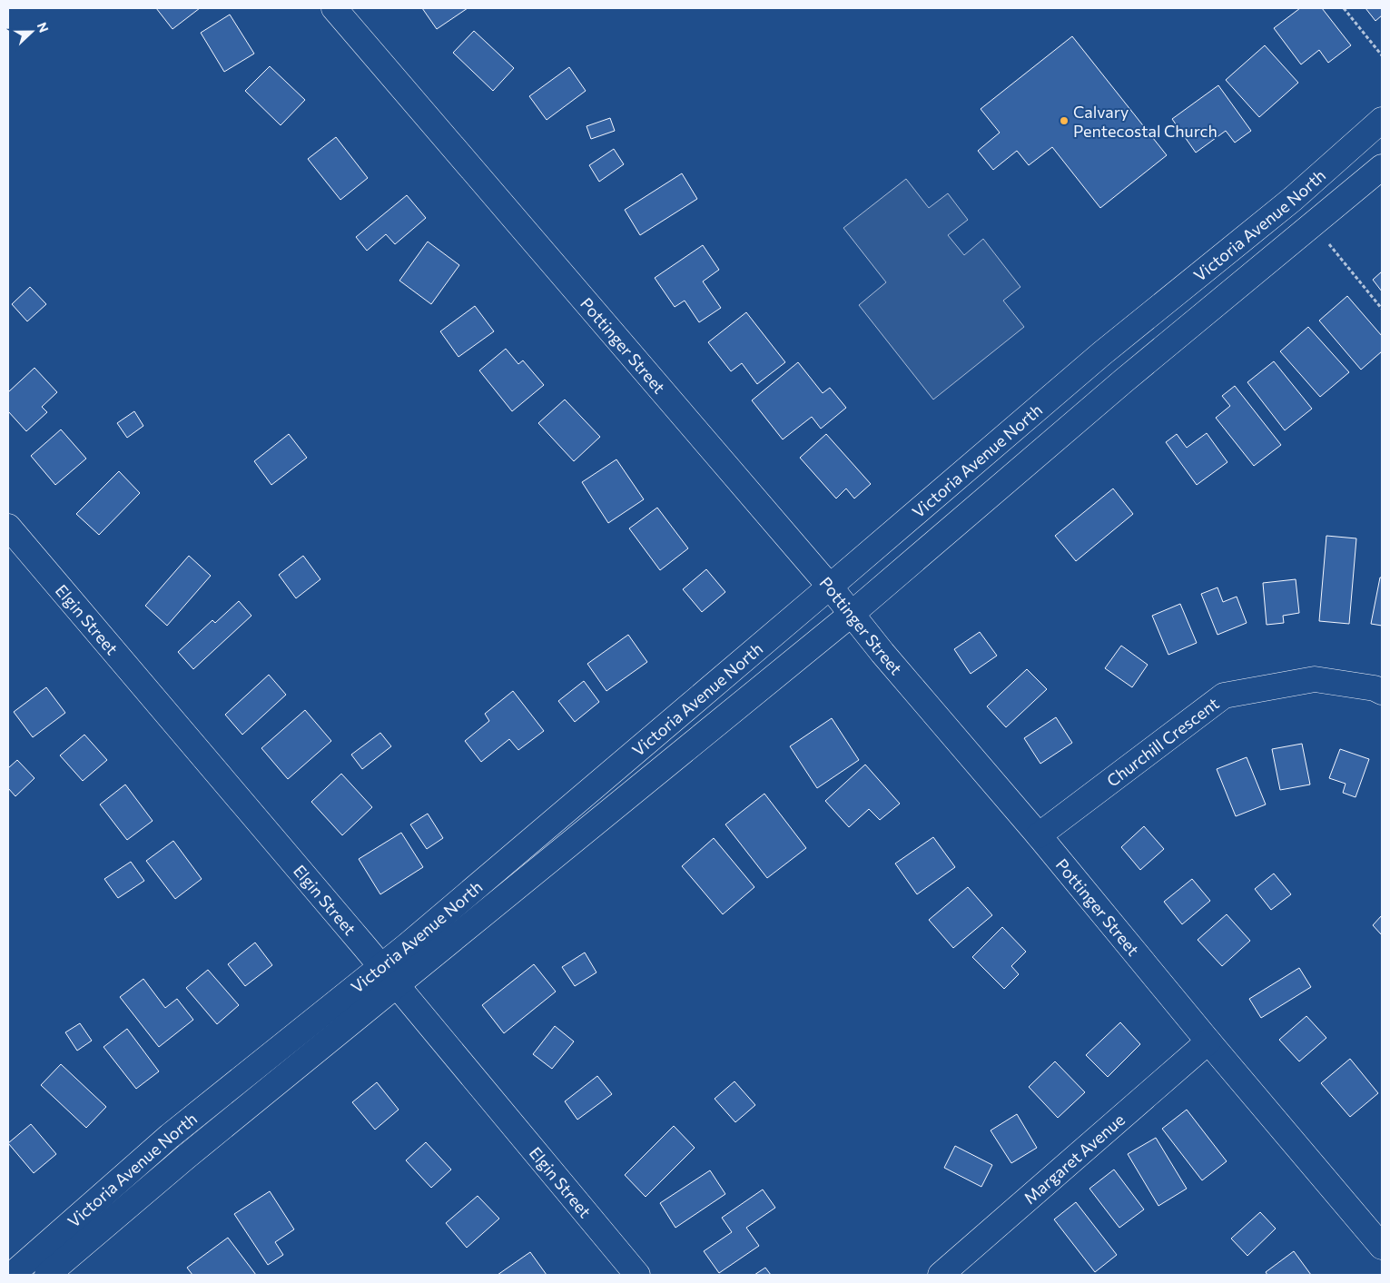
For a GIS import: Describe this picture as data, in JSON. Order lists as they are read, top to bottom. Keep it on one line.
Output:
{"streets":{"street":["Victoria Avenue North","Pottinger Street","Elgin Street","Churchill Crescent","Margaret Avenue"]},"crossings":[["Victoria Avenue North","Pottinger Street"],["Victoria Avenue North","Elgin Street"],["Pottinger Street","Churchill Crescent"],["Pottinger Street","Margaret Avenue"]],"places":["Calvary Pentecostal Church"],"north":"right"}
